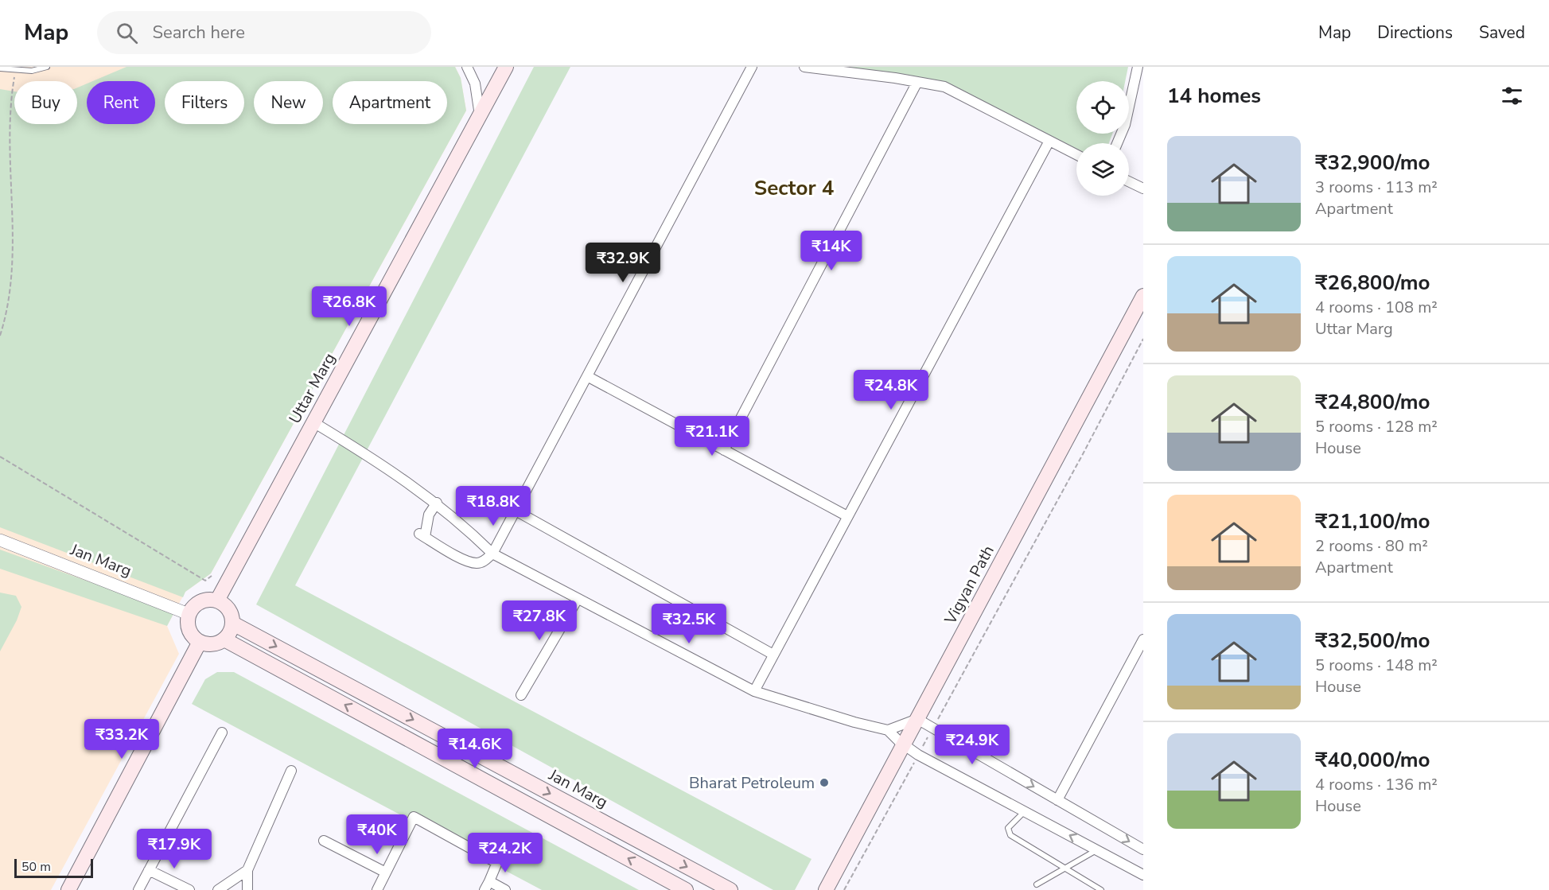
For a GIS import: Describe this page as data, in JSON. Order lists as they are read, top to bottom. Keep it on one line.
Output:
{"streets":{"main road":["Uttar Marg","Jan Marg","Vigyan Path"]},"crossings":[["Uttar Marg","Jan Marg"]],"one_way":["Jan Marg"],"districts":["Sector 4"],"places":["Bharat Petroleum"],"scale_bar":"50 m","page":{"header":"Map","search":"Search here","nav":["Map","Directions","Saved"],"heading":"14 homes","chip":["Buy","Rent","Filters","New","Apartment"],"list":[{"name":"₹32,900/mo","note":"3 rooms · 113 m² · Apartment"},{"name":"₹26,800/mo","note":"4 rooms · 108 m² · Uttar Marg"},{"name":"₹24,800/mo","note":"5 rooms · 128 m² · House"},{"name":"₹21,100/mo","note":"2 rooms · 80 m² · Apartment"},{"name":"₹32,500/mo","note":"5 rooms · 148 m² · House"},{"name":"₹40,000/mo","note":"4 rooms · 136 m² · House"}],"price":["₹14K","₹32.9K","₹26.8K","₹24.8K","₹21.1K","₹18.8K","₹27.8K","₹32.5K","₹33.2K","₹24.9K","₹14.6K","₹40K","₹17.9K","₹24.2K"],"scale":"50 m"}}
